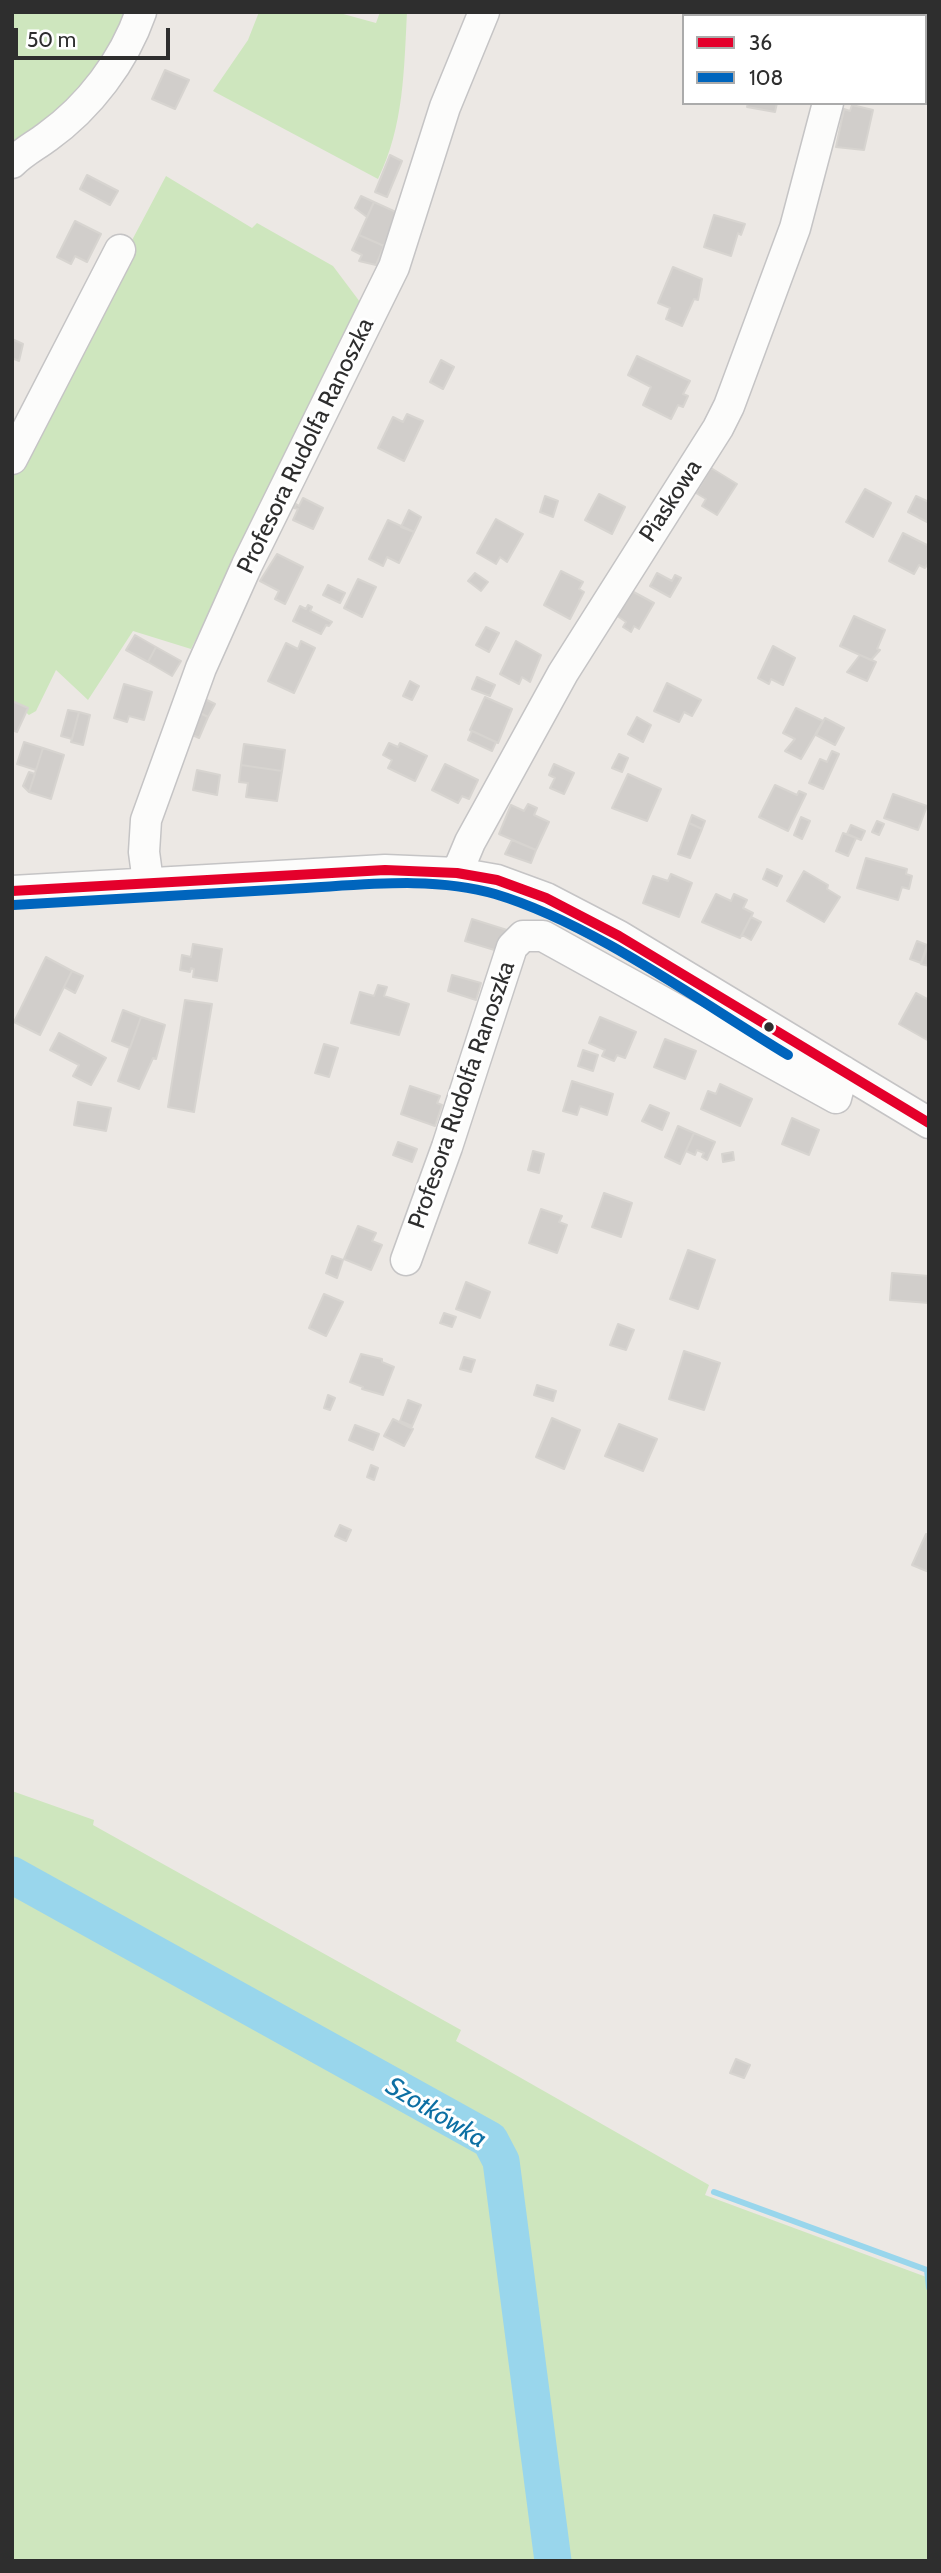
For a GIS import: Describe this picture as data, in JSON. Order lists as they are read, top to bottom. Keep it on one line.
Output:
{"streets":{"street":["Profesora Rudolfa Ranoszka","Piaskowa"]},"water":["Szotkówka"],"lines":["transit line 36","transit line 108"],"legend":["36","108"],"scale_bar":"50 m"}
